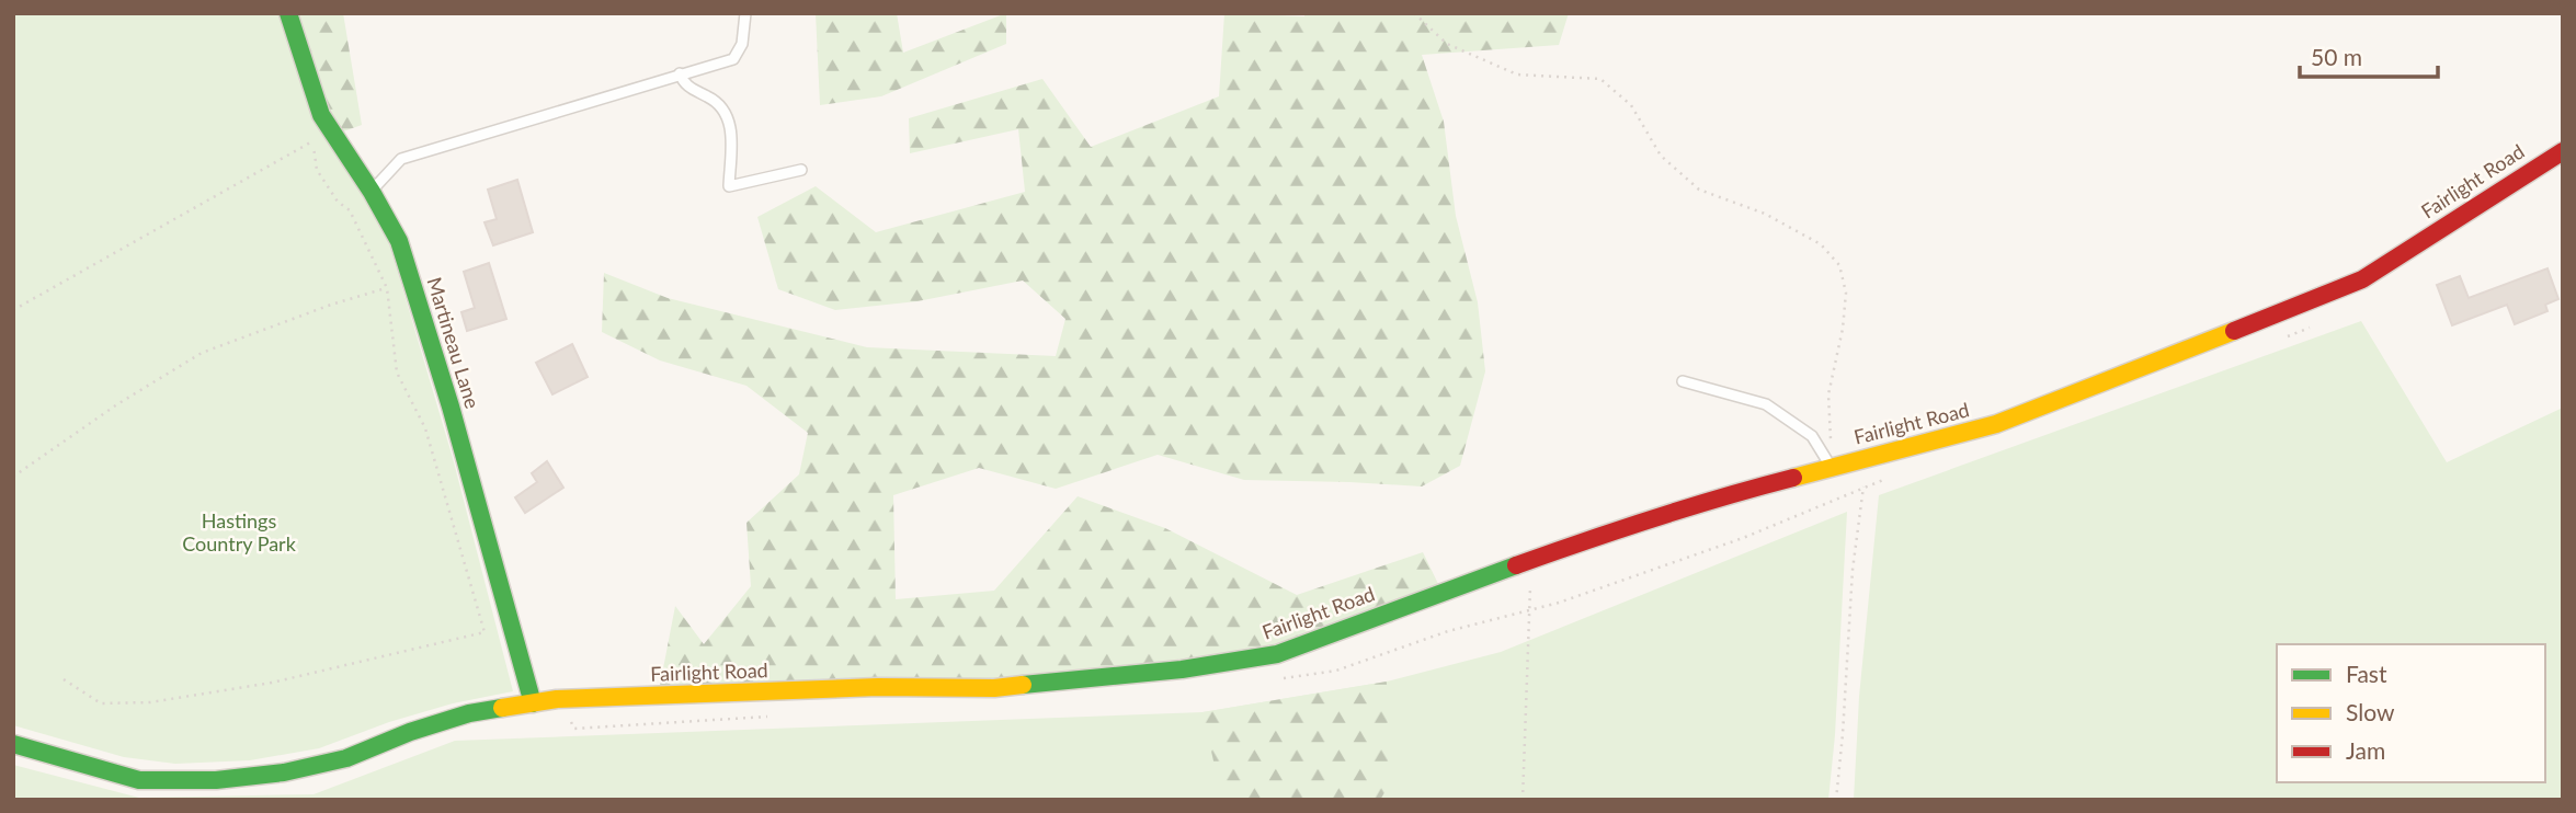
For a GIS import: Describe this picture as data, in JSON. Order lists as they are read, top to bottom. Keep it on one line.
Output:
{"streets":{"street":["Fairlight Road","Martineau Lane"]},"crossings":[["Fairlight Road","Martineau Lane"]],"parks":["Hastings Country Park"],"legend":["Fast","Slow","Jam"],"scale_bar":"50 m"}
